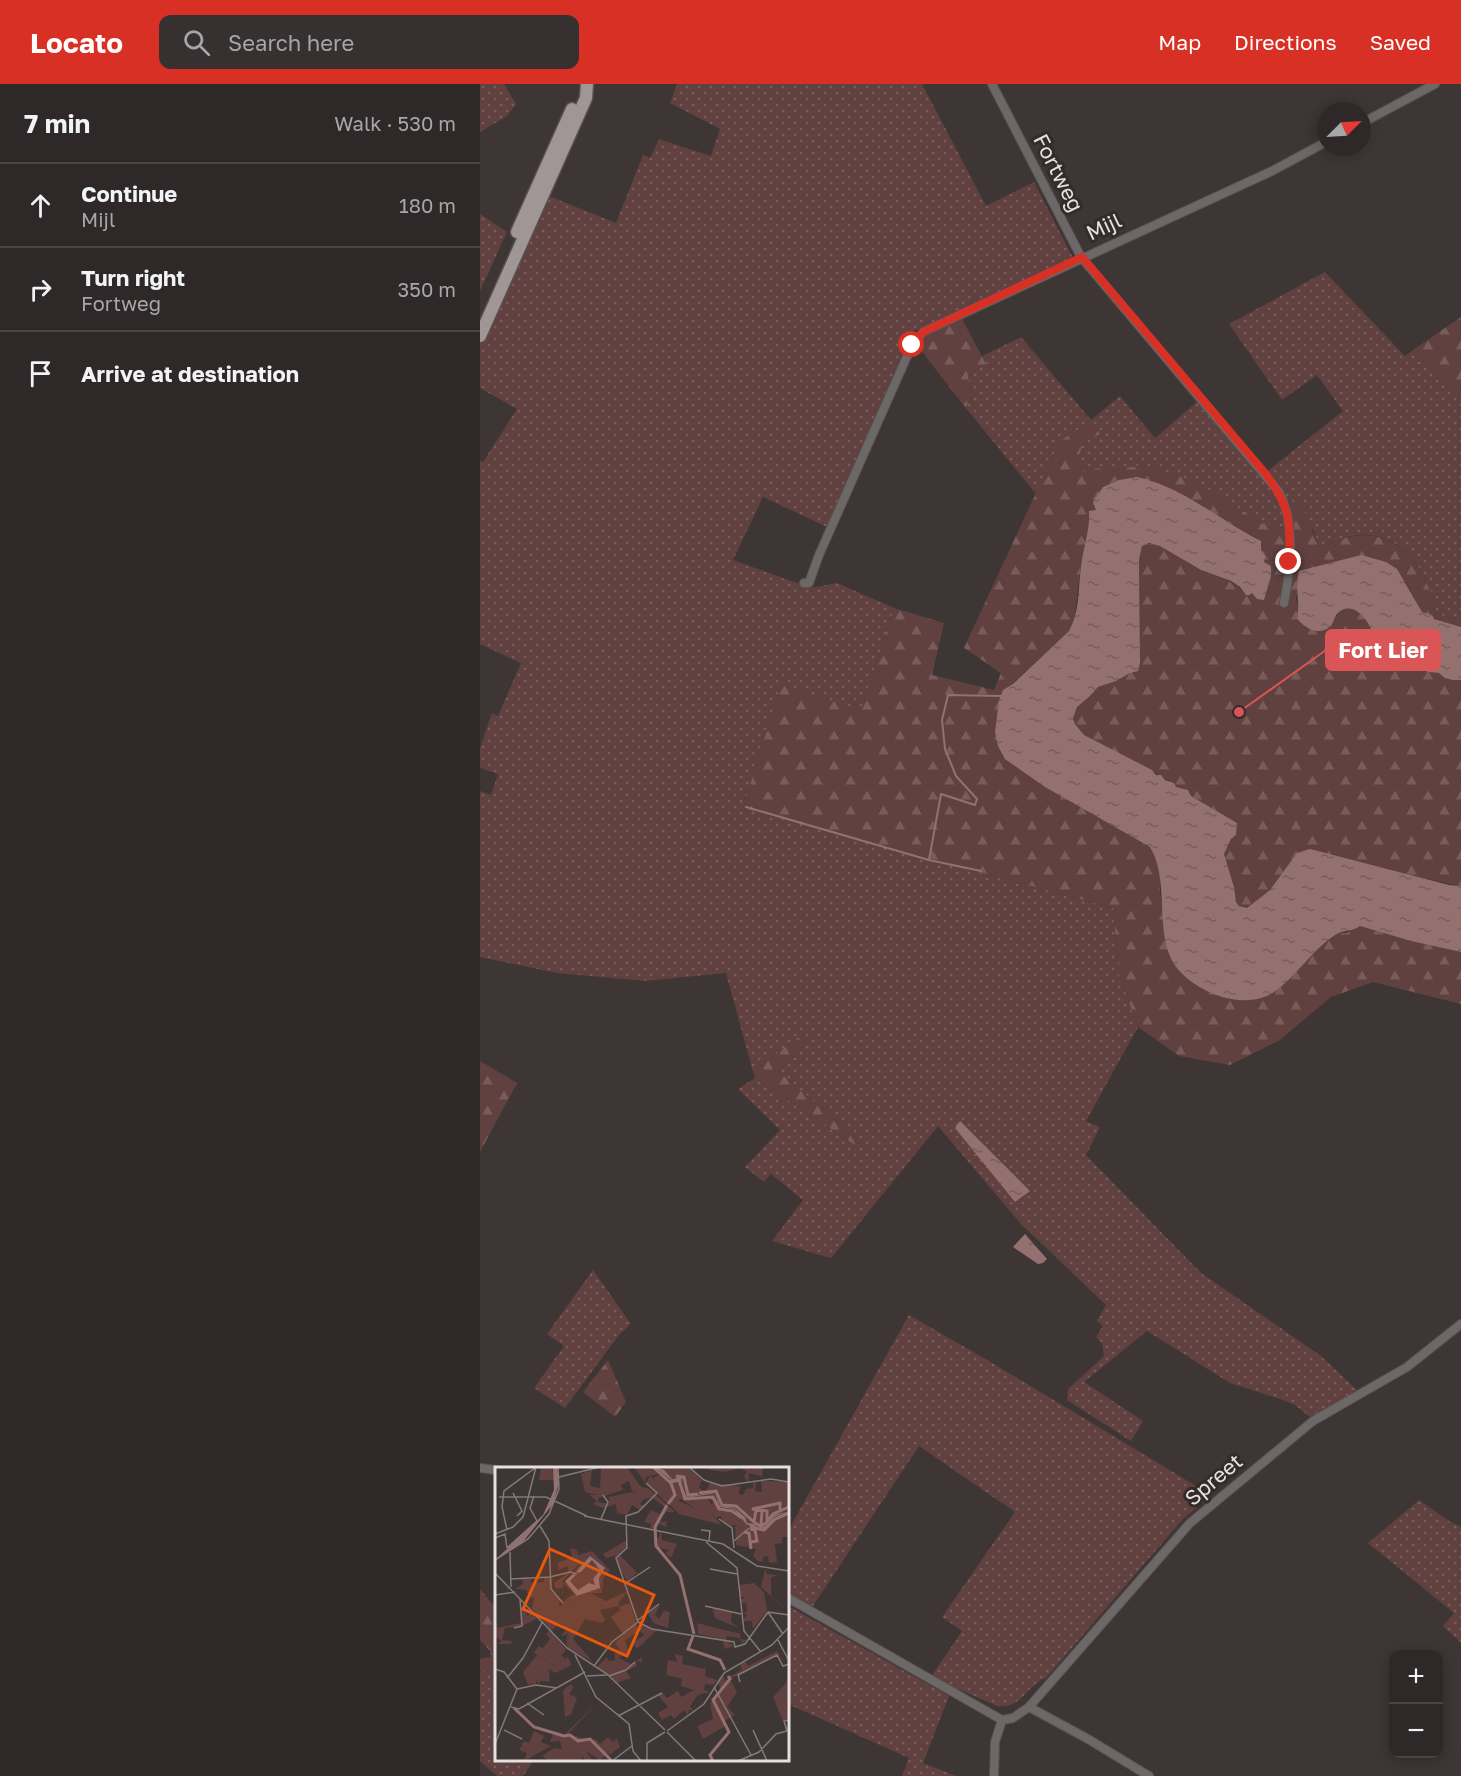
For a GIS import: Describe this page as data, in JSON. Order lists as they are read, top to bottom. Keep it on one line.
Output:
{"streets":{"street":["Fortweg","Mijl","Spreet"]},"crossings":[["Fortweg","Mijl"]],"places":["Fort Lier"],"north":"top right","page":{"header":"Locato","search":"Search here","nav":["Map","Directions","Saved"],"heading":["7 min","Walk · 530 m"],"list":[["Continue","Mijl","180 m"],["Turn right","Fortweg","350 m"],"Arrive at destination"],"map_buttons":["+","−"]}}
